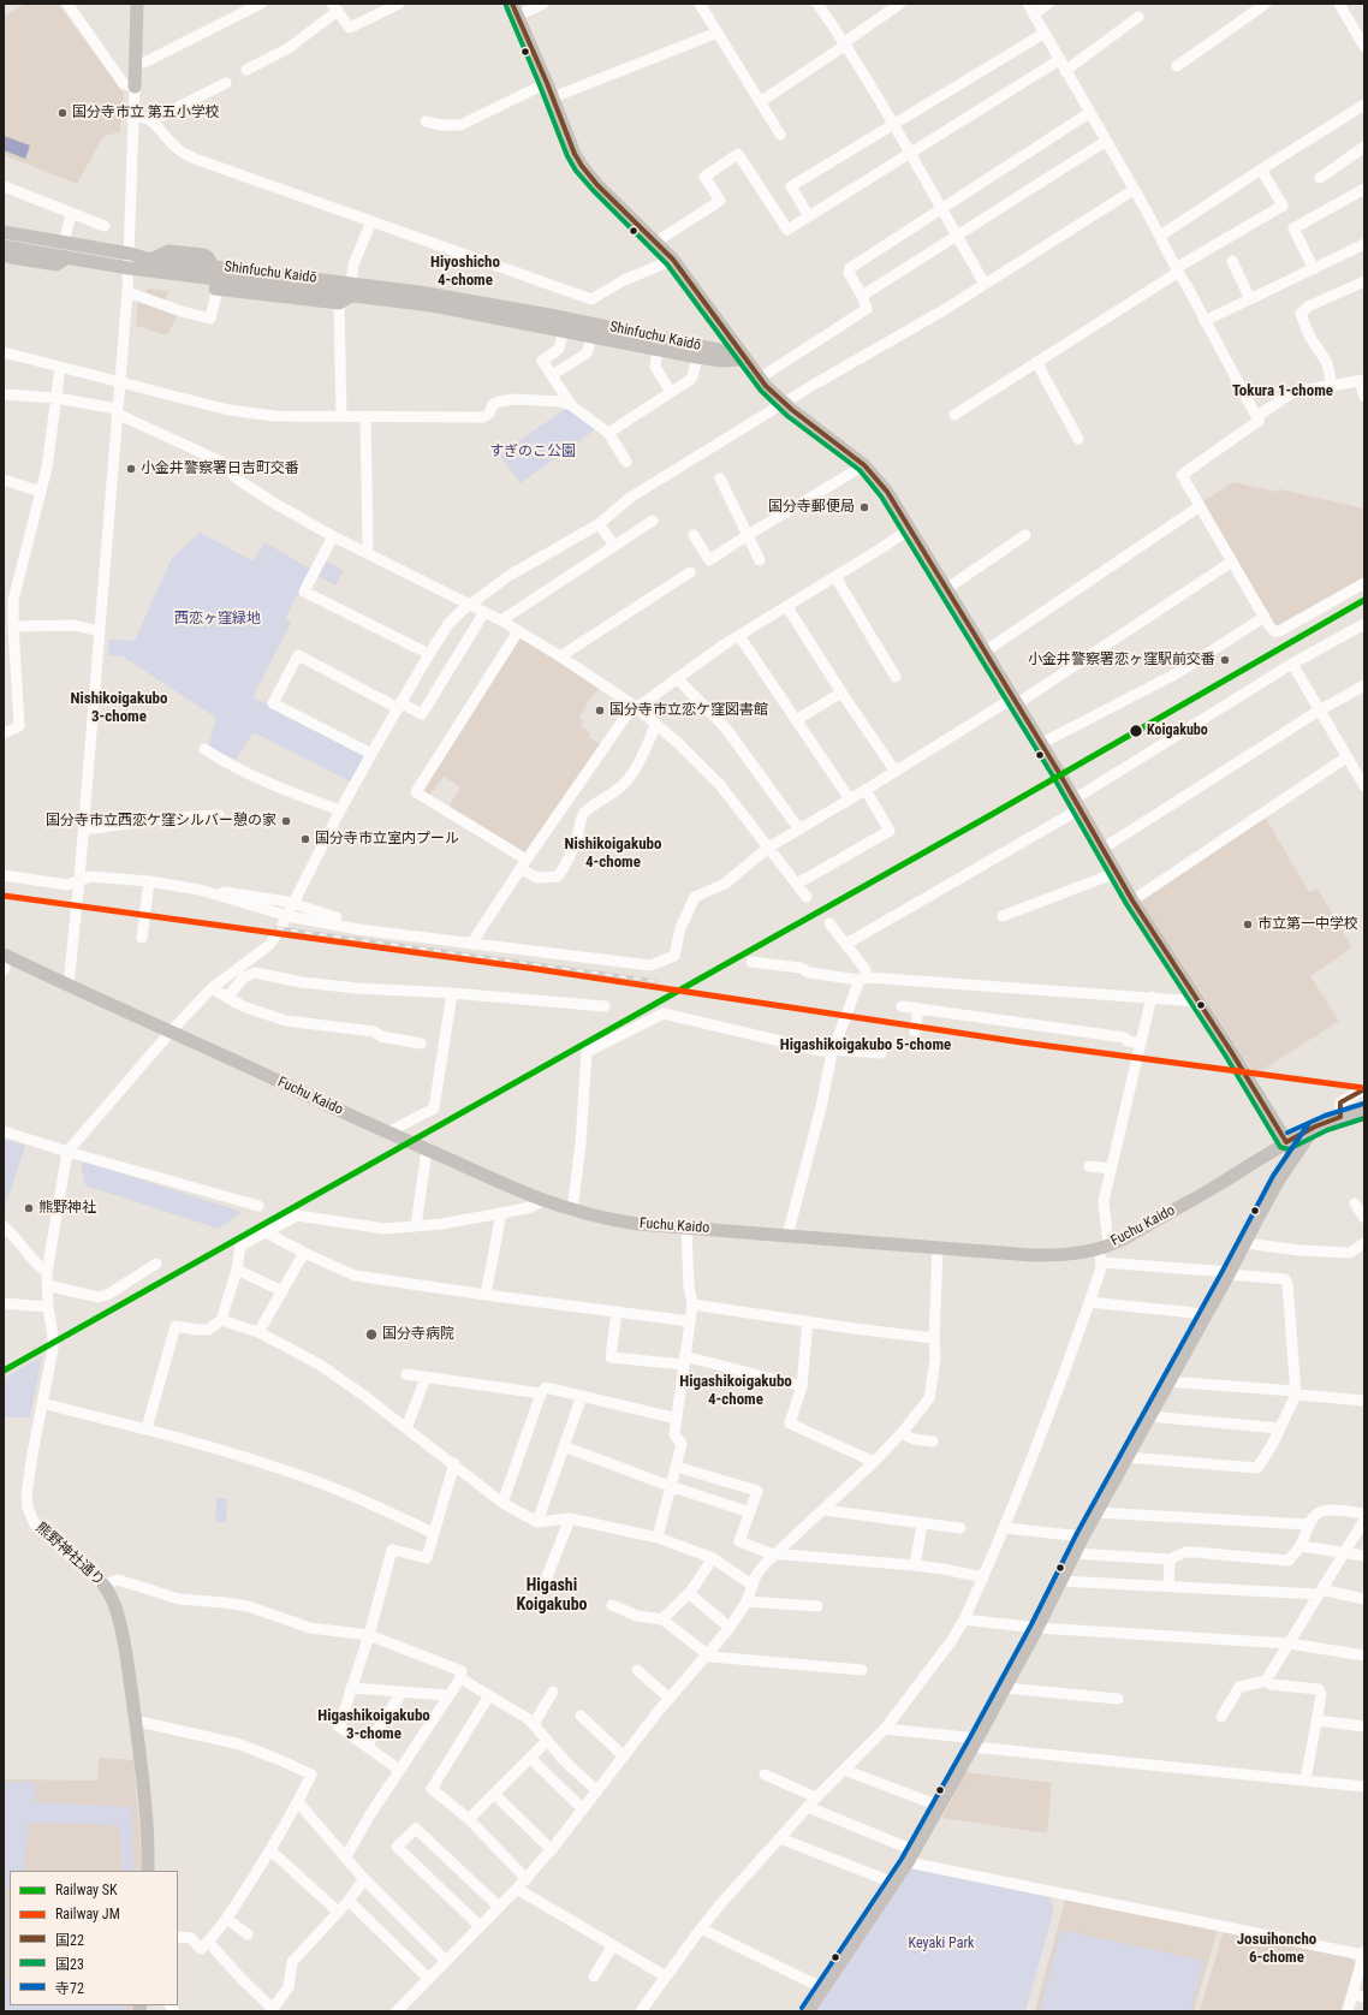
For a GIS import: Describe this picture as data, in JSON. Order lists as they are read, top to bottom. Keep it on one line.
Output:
{"streets":{"main road":["Shinfuchu Kaidō","Fuchu Kaido","熊野神社通り"]},"districts":["Hiyoshicho 4-chome","Tokura 1-chome","Nishikoigakubo 3-chome","Nishikoigakubo 4-chome","Higashikoigakubo 5-chome","Higashikoigakubo 4-chome","Higashi Koigakubo","Higashikoigakubo 3-chome","Josuihoncho 6-chome"],"parks":["すぎのこ公園","西恋ヶ窪緑地","Keyaki Park"],"places":["国分寺市立 第五小学校","小金井警察署日吉町交番","国分寺郵便局","小金井警察署恋ヶ窪駅前交番","国分寺市立恋ケ窪図書館","Koigakubo","国分寺市立西恋ケ窪シルバー憩の家","国分寺市立室内プール","市立第一中学校","熊野神社","国分寺病院"],"lines":["transit line 国22","transit line 国23","rail line SK","rail line JM","transit line 寺72"],"legend":["Railway SK","Railway JM","国22","国23","寺72"]}
